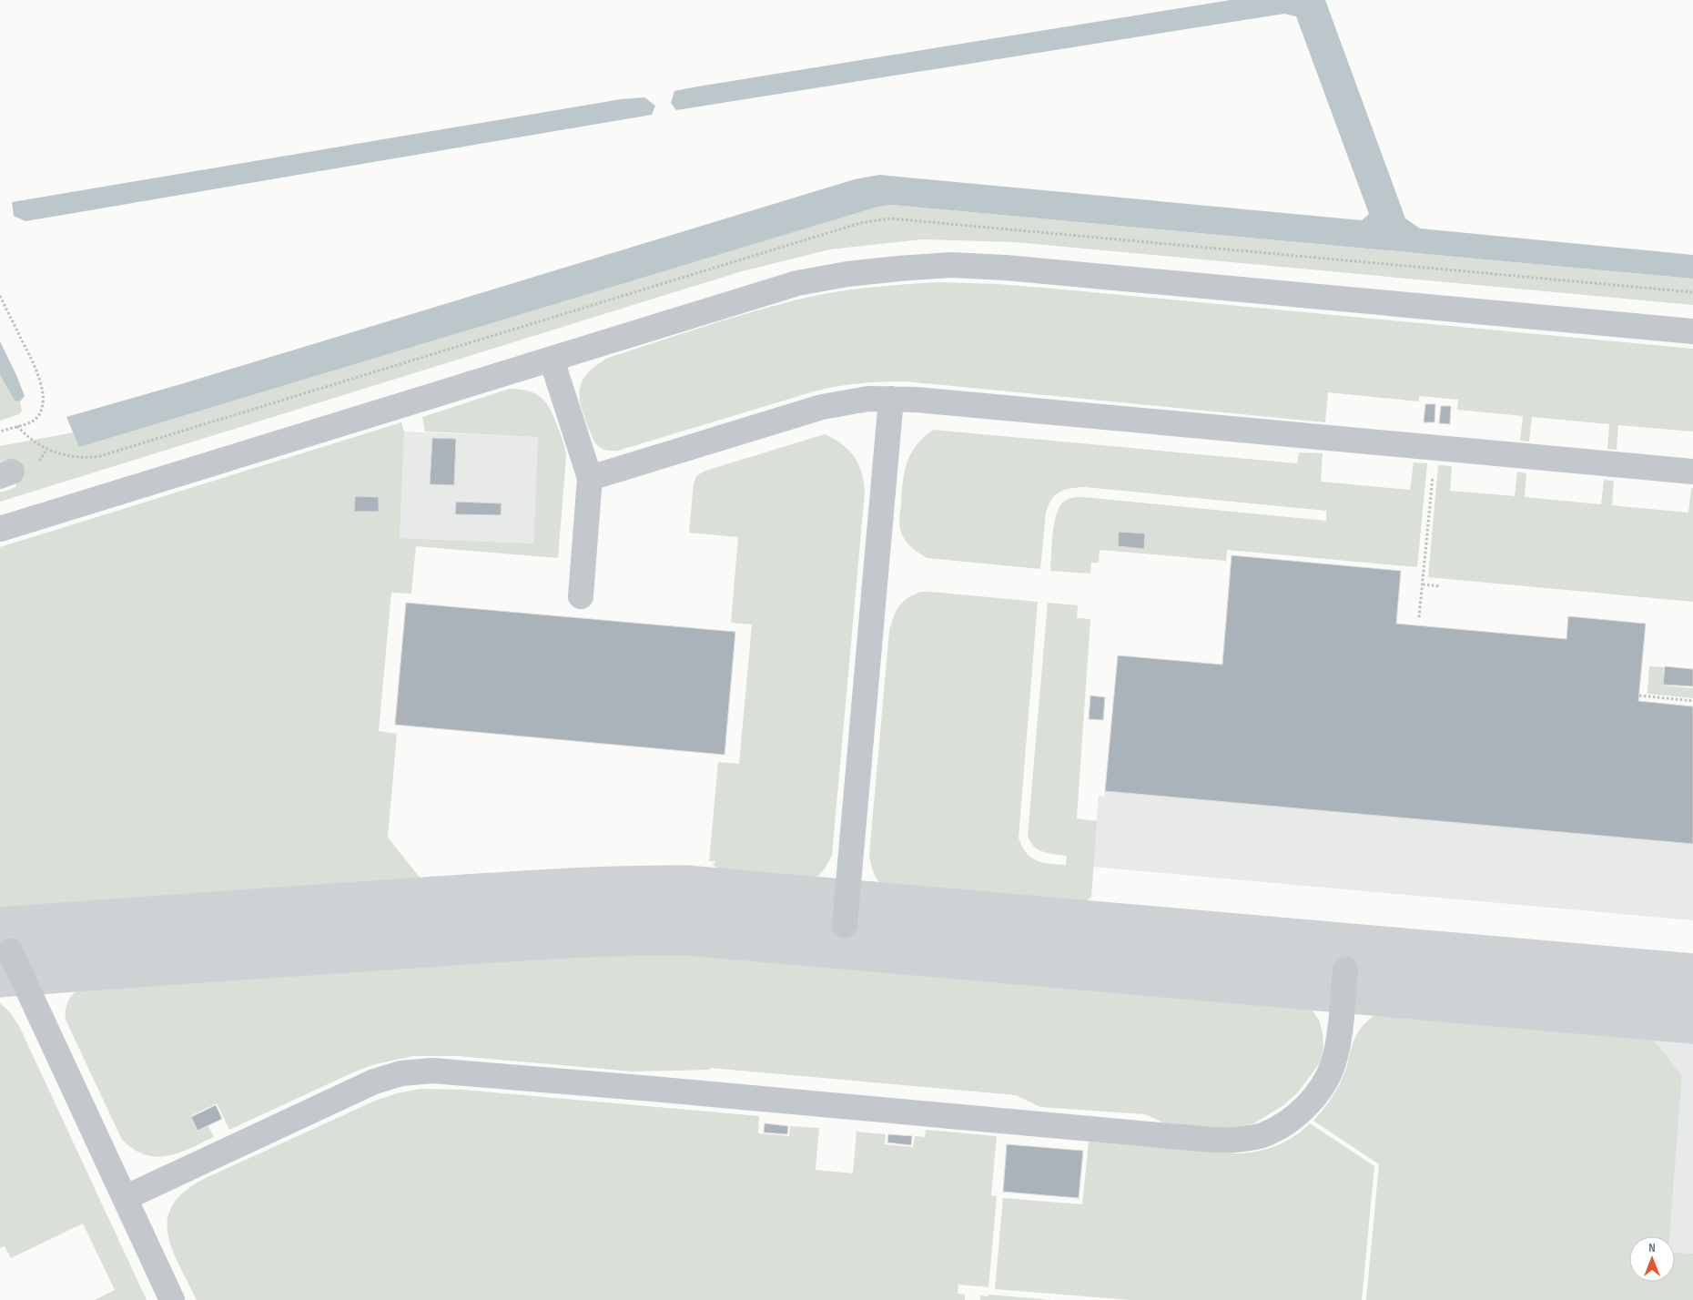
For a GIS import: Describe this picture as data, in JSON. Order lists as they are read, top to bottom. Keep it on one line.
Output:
{"north":"top"}
